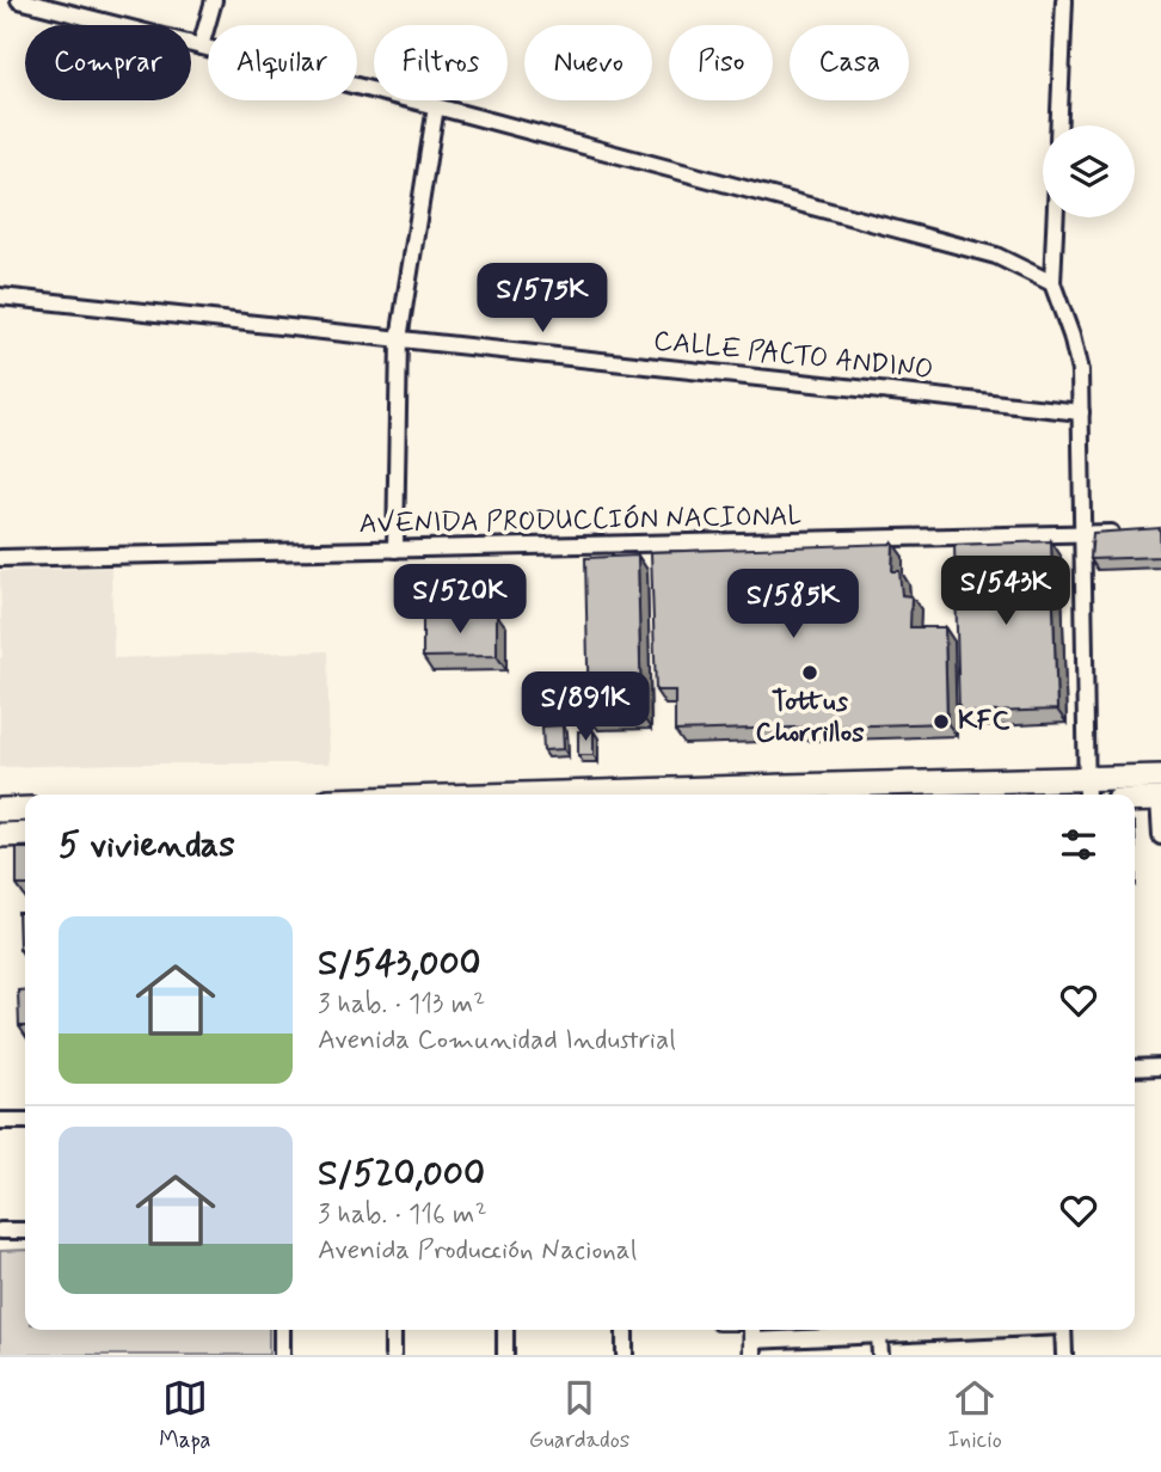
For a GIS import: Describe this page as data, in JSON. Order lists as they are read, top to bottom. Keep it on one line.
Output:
{"streets":{"street":["CALLE PACTO ANDINO","AVENIDA PRODUCCIÓN NACIONAL"]},"places":["Tottus Chorrillos","KFC"],"page":{"chip":["Comprar","Alquilar","Filtros","Nuevo","Piso","Casa"],"price":["S/575K","S/543K","S/520K","S/585K","S/891K"],"heading":"5 viviendas","list":[{"name":"S/543,000","note":"3 hab. · 113 m² · Avenida Comunidad Industrial"},{"name":"S/520,000","note":"3 hab. · 116 m² · Avenida Producción Nacional"}],"tabs":["Mapa","Guardados","Inicio"]}}
